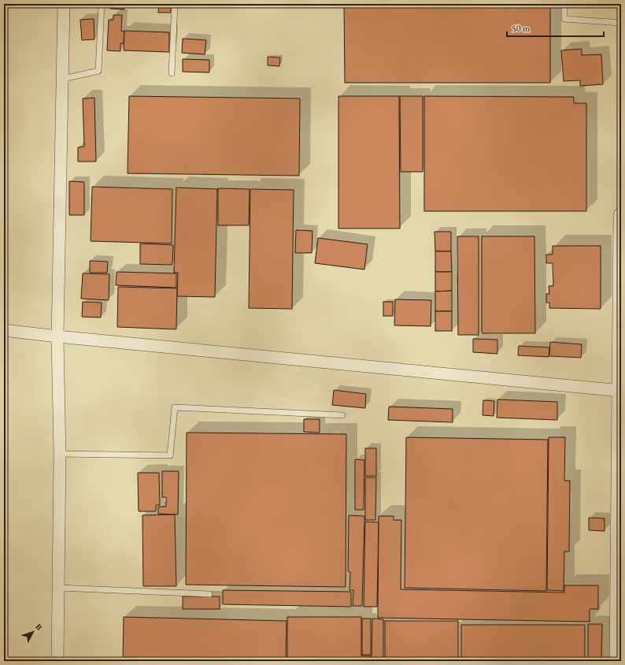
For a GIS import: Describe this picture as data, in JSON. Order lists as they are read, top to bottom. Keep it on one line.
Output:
{"scale_bar":"50 m","north":"top right"}
